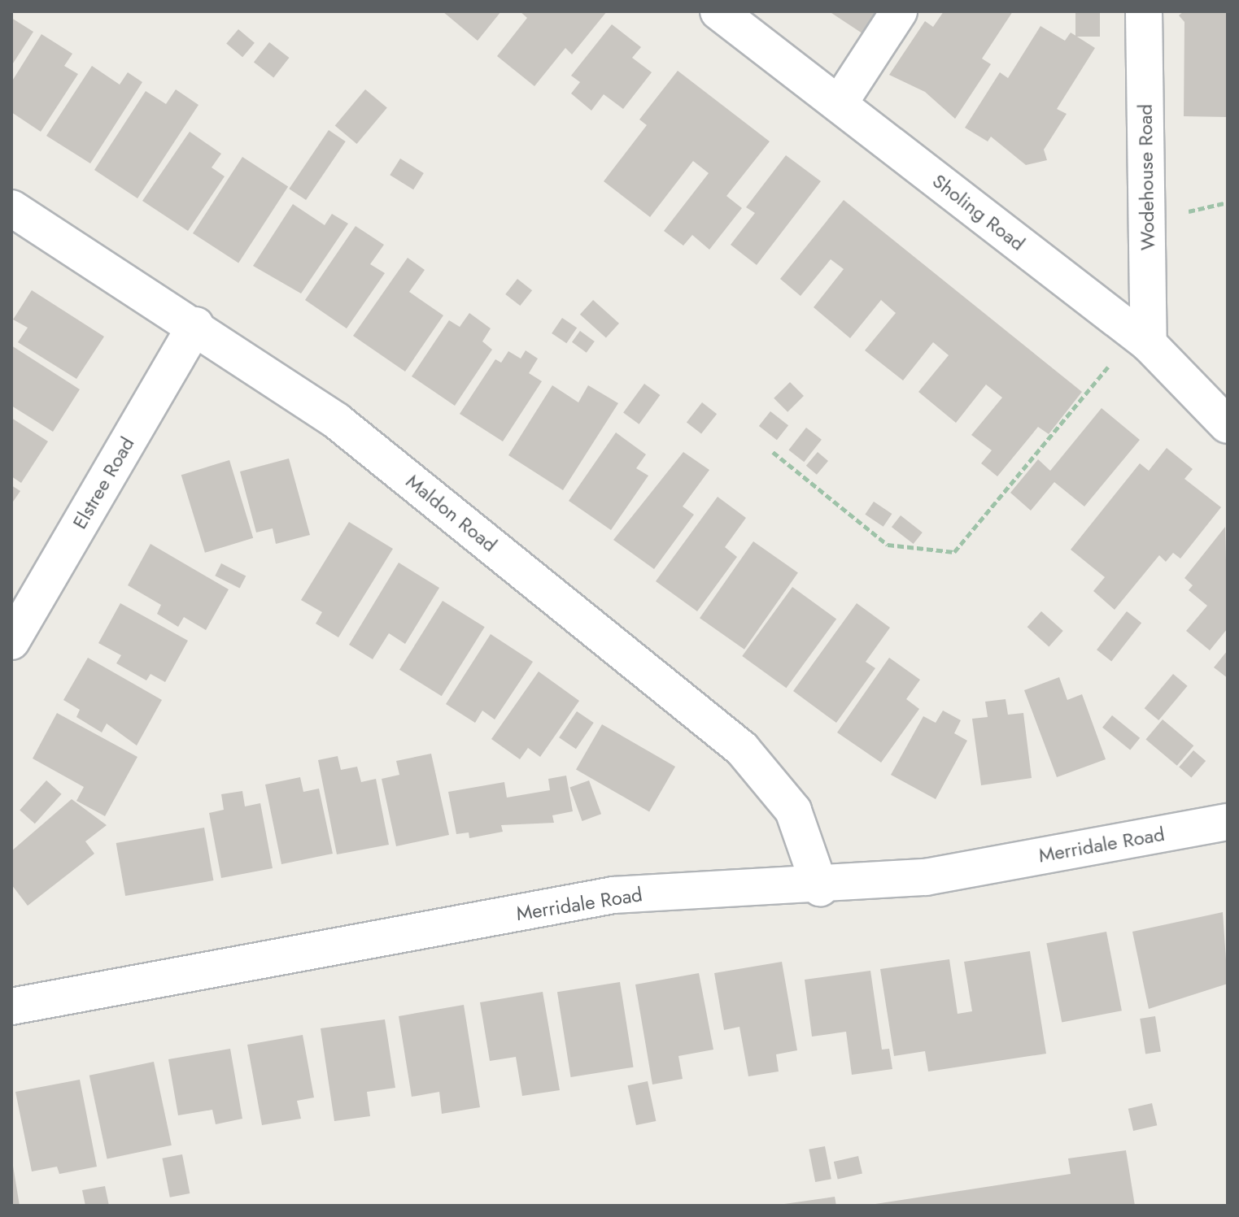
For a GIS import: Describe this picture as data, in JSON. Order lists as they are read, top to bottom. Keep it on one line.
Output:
{"streets":{"street":["Wodehouse Road","Sholing Road","Elstree Road","Maldon Road","Merridale Road"]},"crossings":[["Wodehouse Road","Sholing Road"],["Elstree Road","Maldon Road"],["Maldon Road","Merridale Road"]]}
